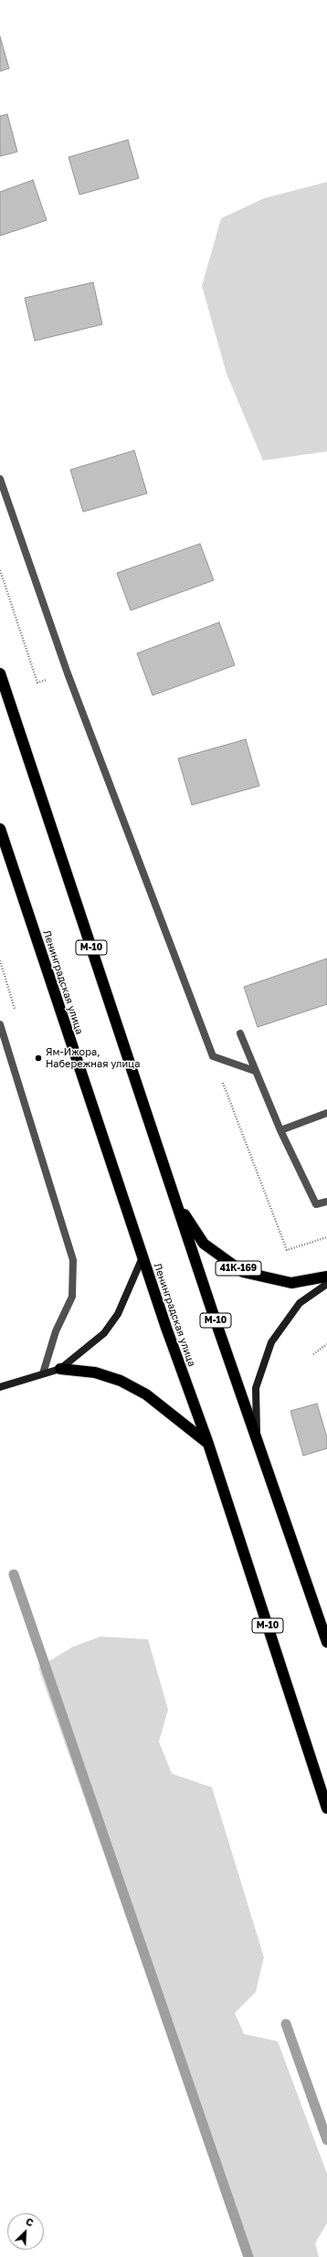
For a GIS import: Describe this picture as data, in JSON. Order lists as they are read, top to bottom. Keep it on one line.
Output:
{"streets":{"highway":["М-10","Ленинградская улица","41К-169"]},"crossings":[["М-10","41К-169"]],"places":["Ям-Ижора, Набережная улица"],"north":"top right"}
